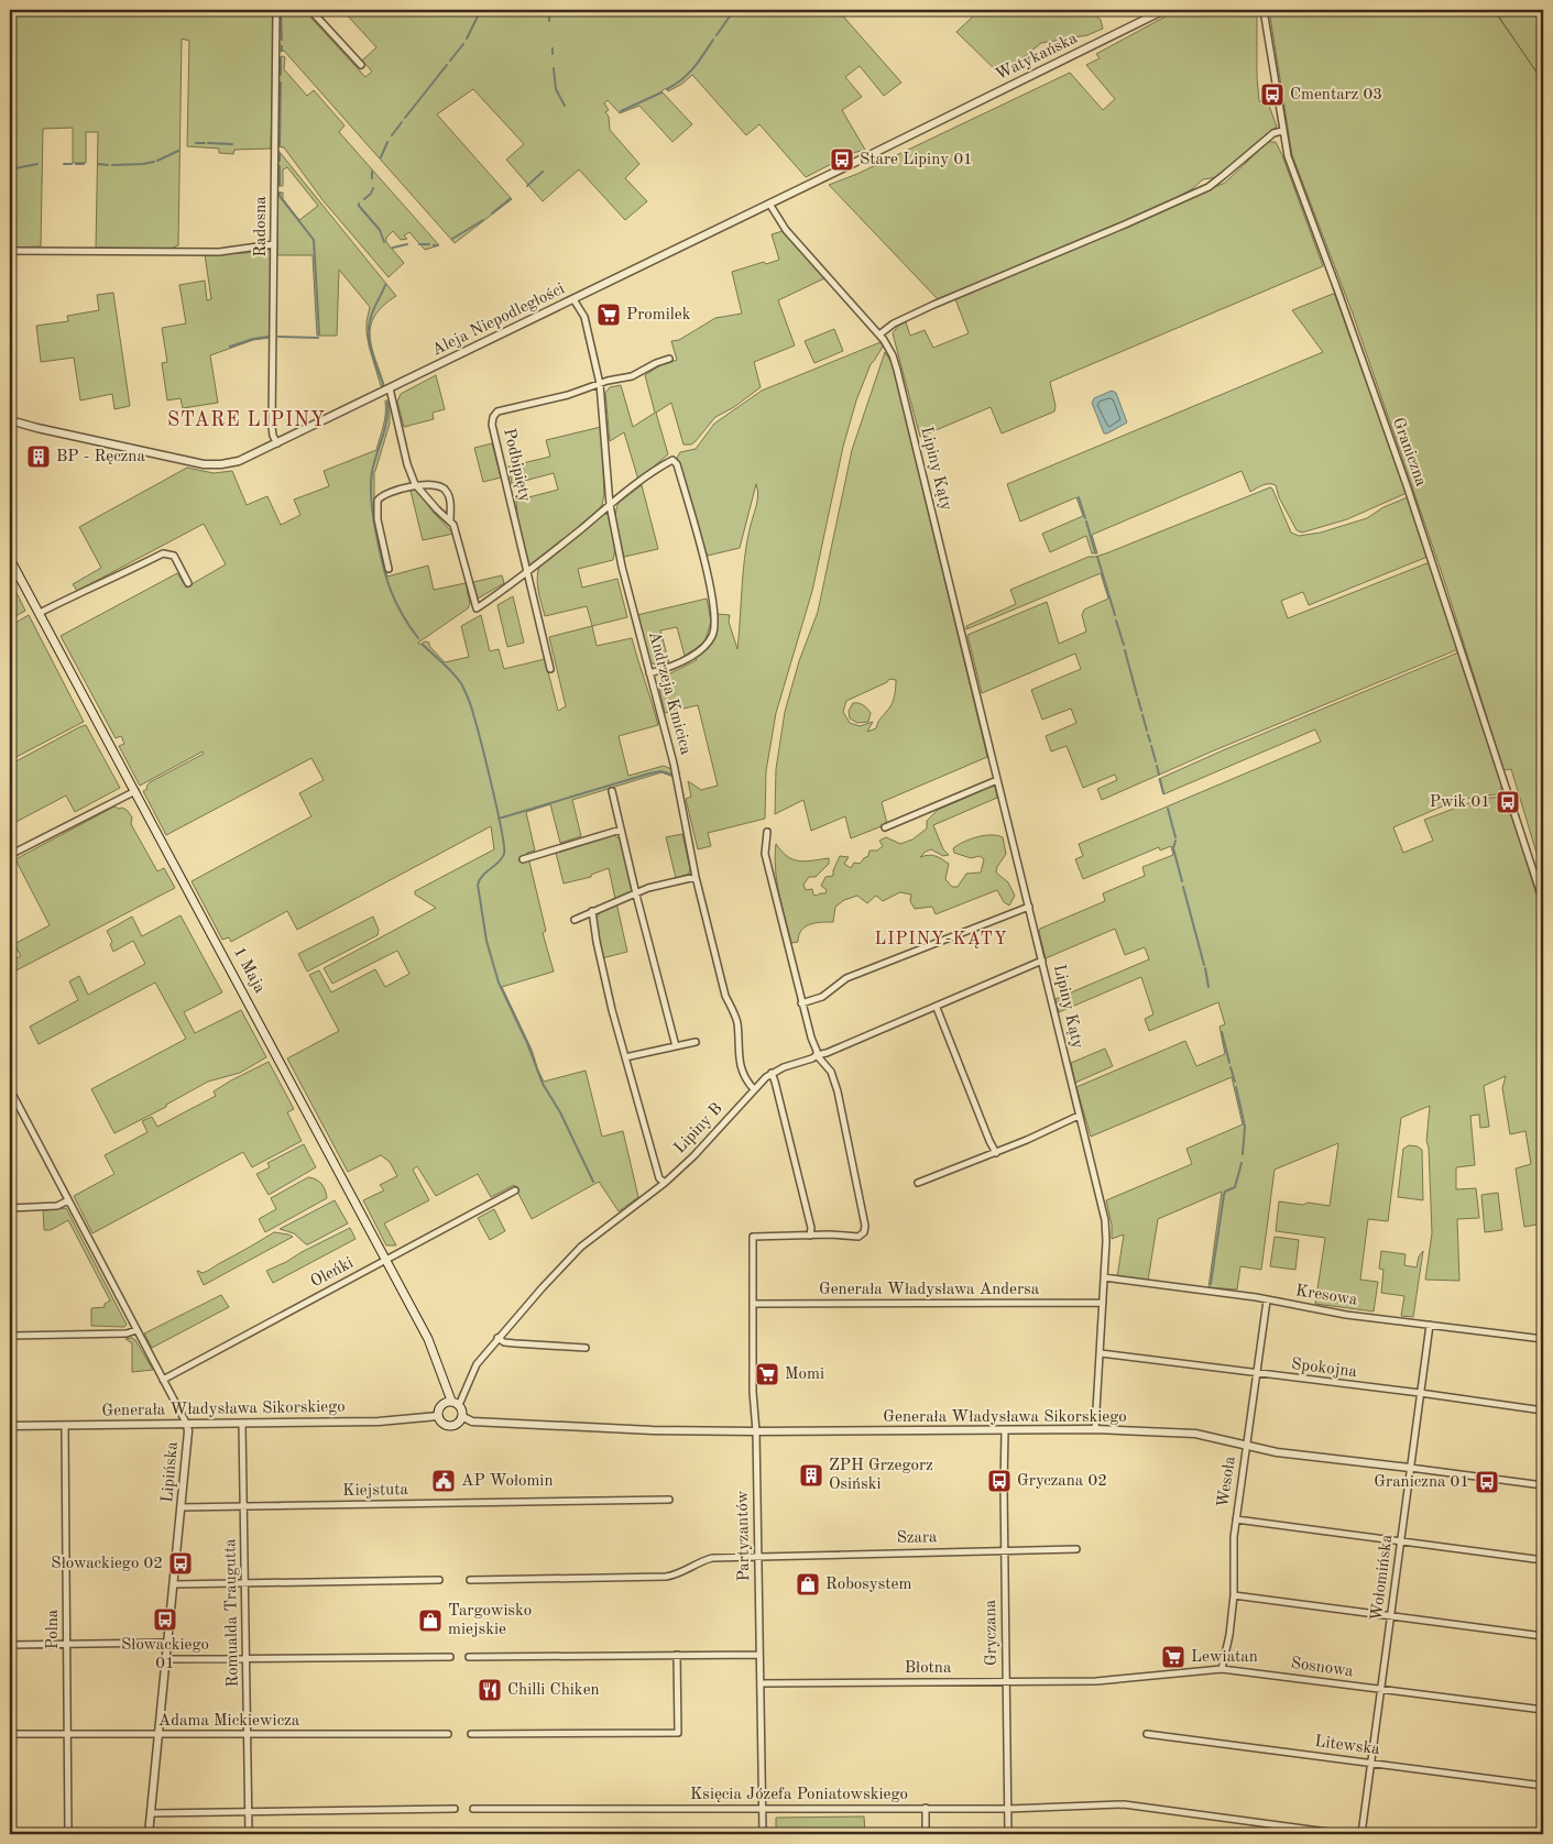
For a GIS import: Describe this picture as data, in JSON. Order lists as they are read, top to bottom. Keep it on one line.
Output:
{"streets":{"main road":["1 Maja"],"street":["Watykańska","Radosna","Aleja Niepodległości","Graniczna","Podbipięty","Lipiny Kąty","Andrzeja Kmicica","Lipiny B","Oleńki","Generała Władysława Andersa","Kresowa","Spokojna","Generała Władysława Sikorskiego","Lipińska","Wesoła","Kiejstuta","Partyzantów","Szara","Wołomińska","Romualda Traugutta","Polna","Gryczana","Błotna","Sosnowa","Adama Mickiewicza","Litewska","Księcia Józefa Poniatowskiego"]},"crossings":[["Watykańska","Aleja Niepodległości"],["Radosna","Aleja Niepodległości"],["Aleja Niepodległości","Lipiny Kąty"],["Aleja Niepodległości","Andrzeja Kmicica"],["Podbipięty","Andrzeja Kmicica"],["Lipiny Kąty","Lipiny B"],["Lipiny Kąty","Generała Władysława Andersa"],["Lipiny Kąty","Kresowa"],["Lipiny Kąty","Spokojna"],["Lipiny Kąty","Generała Władysława Sikorskiego"],["Andrzeja Kmicica","Lipiny B"],["1 Maja","Lipiny B"],["1 Maja","Oleńki"],["1 Maja","Generała Władysława Sikorskiego"],["Lipiny B","Generała Władysława Sikorskiego"],["Oleńki","Lipińska"],["Generała Władysława Andersa","Partyzantów"],["Kresowa","Wesoła"],["Kresowa","Wołomińska"],["Spokojna","Wesoła"],["Spokojna","Wołomińska"],["Generała Władysława Sikorskiego","Lipińska"],["Generała Władysława Sikorskiego","Wesoła"],["Generała Władysława Sikorskiego","Partyzantów"],["Generała Władysława Sikorskiego","Wołomińska"],["Generała Władysława Sikorskiego","Romualda Traugutta"],["Generała Władysława Sikorskiego","Polna"],["Generała Władysława Sikorskiego","Gryczana"],["Lipińska","Kiejstuta"],["Lipińska","Adama Mickiewicza"],["Wesoła","Sosnowa"],["Kiejstuta","Romualda Traugutta"],["Partyzantów","Szara"],["Partyzantów","Błotna"],["Partyzantów","Księcia Józefa Poniatowskiego"],["Szara","Gryczana"],["Wołomińska","Sosnowa"],["Wołomińska","Litewska"],["Romualda Traugutta","Adama Mickiewicza"],["Polna","Adama Mickiewicza"],["Gryczana","Błotna"],["Gryczana","Księcia Józefa Poniatowskiego"],["Błotna","Sosnowa"]],"districts":["STARE LIPINY","LIPINY-KĄTY"],"places":{"bus stop":["Cmentarz 03","Stare Lipiny 01","Pwik 01","Gryczana 02","Graniczna 01","Słowackiego 02","Słowackiego 01"],"supermarket":["Promilek","Momi","Lewiatan"],"building":["BP - Ręczna","ZPH Grzegorz Osiński"],"public building":["AP Wołomin"],"shop":["Robosystem","Targowisko miejskie"],"restaurant":["Chilli Chiken"]}}
